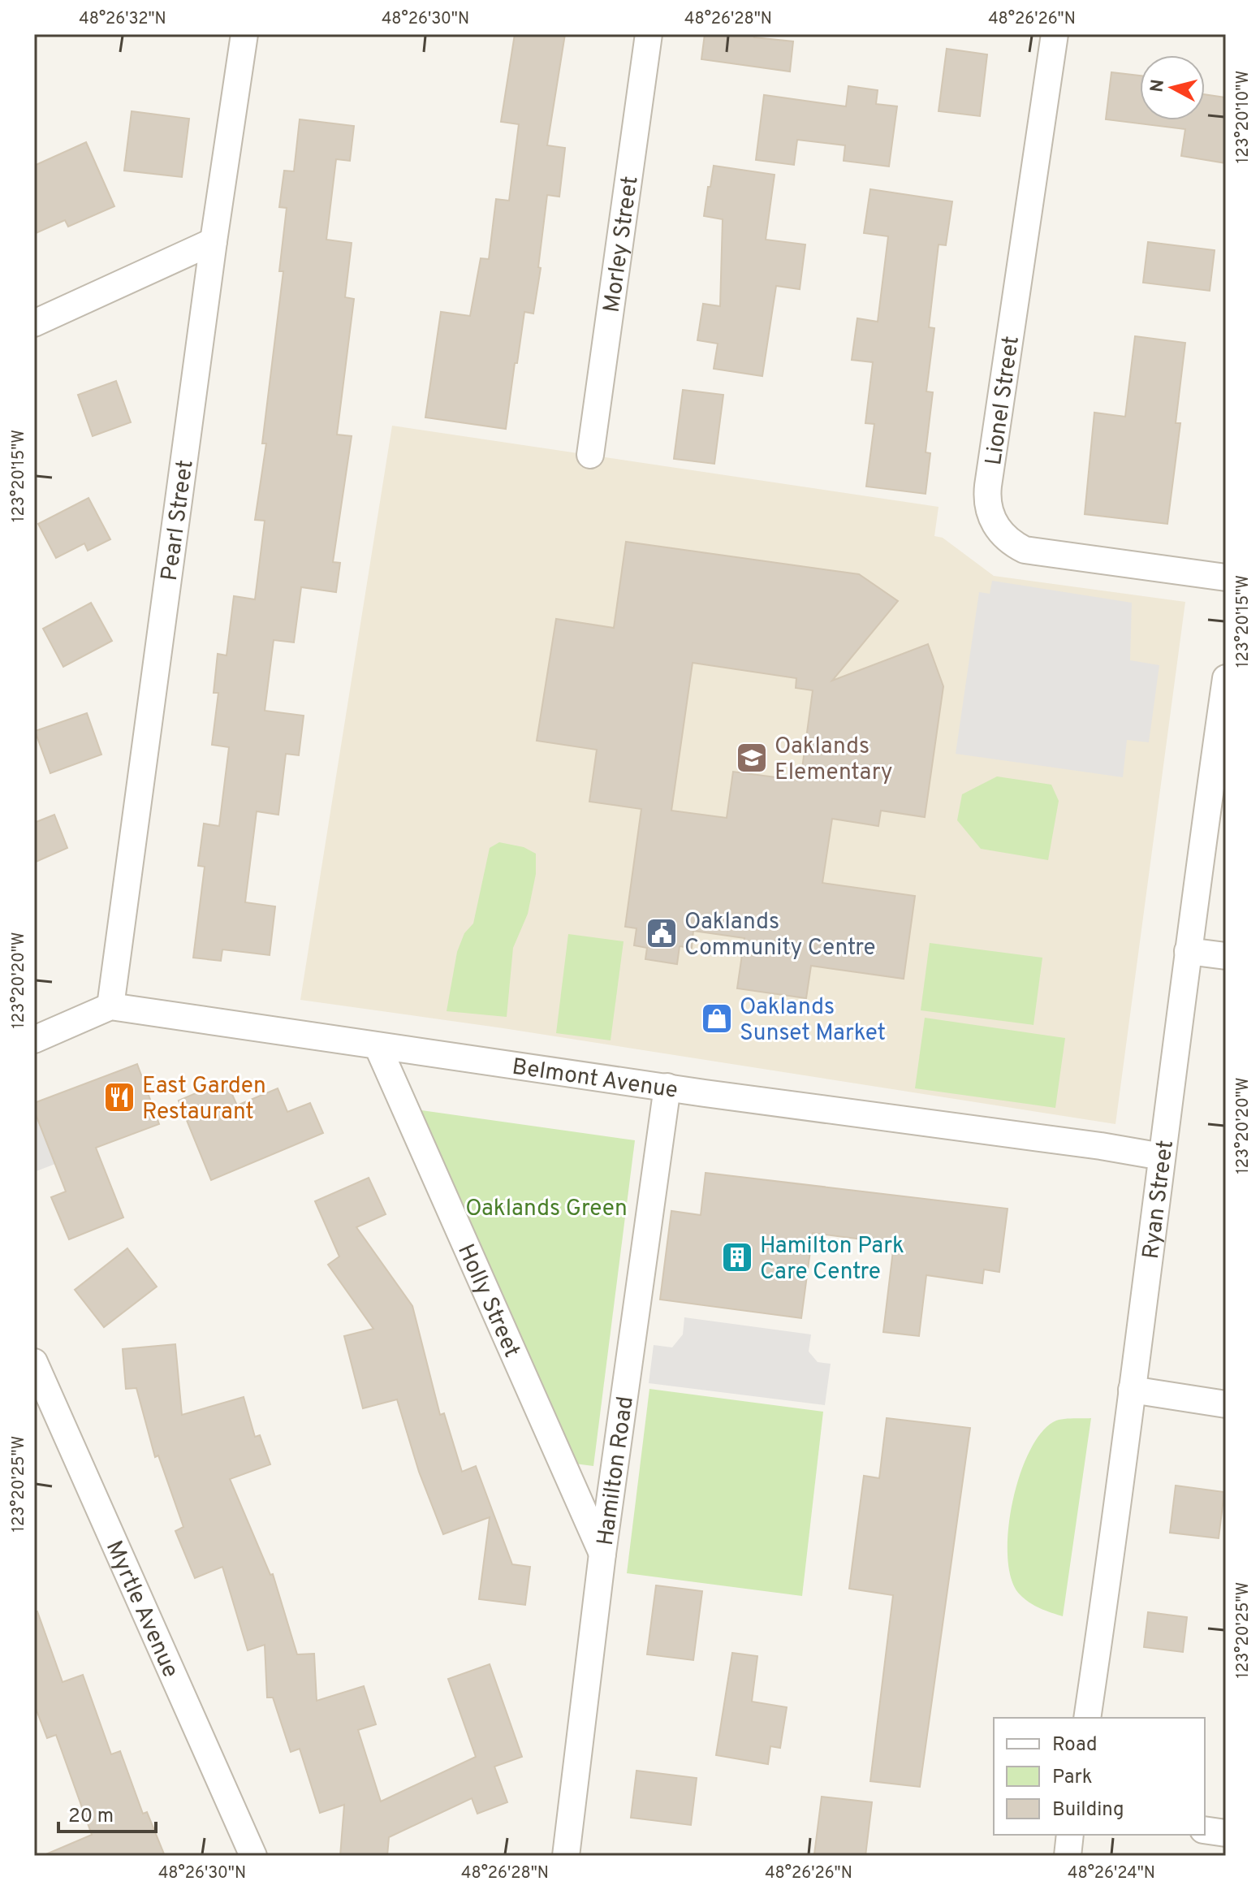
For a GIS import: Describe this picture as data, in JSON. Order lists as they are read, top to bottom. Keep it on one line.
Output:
{"streets":{"street":["Morley Street","Lionel Street","Pearl Street","Belmont Avenue","Ryan Street","Holly Street","Hamilton Road","Myrtle Avenue"]},"crossings":[["Pearl Street","Belmont Avenue"],["Belmont Avenue","Ryan Street"],["Belmont Avenue","Holly Street"],["Belmont Avenue","Hamilton Road"],["Holly Street","Hamilton Road"]],"parks":["Oaklands Green"],"places":{"school or university":["Oaklands Elementary"],"public building":["Oaklands Community Centre"],"shop":["Oaklands Sunset Market"],"restaurant":["East Garden Restaurant"],"building":["Hamilton Park Care Centre"]},"legend":["Road","Park","Building"],"scale_bar":"20 m","north":"left","coordinates":["48°26'32\"N","48°26'30\"N","48°26'28\"N","48°26'26\"N","123°20'10\"W","123°20'15\"W","123°20'20\"W","123°20'25\"W","48°26'24\"N"]}
